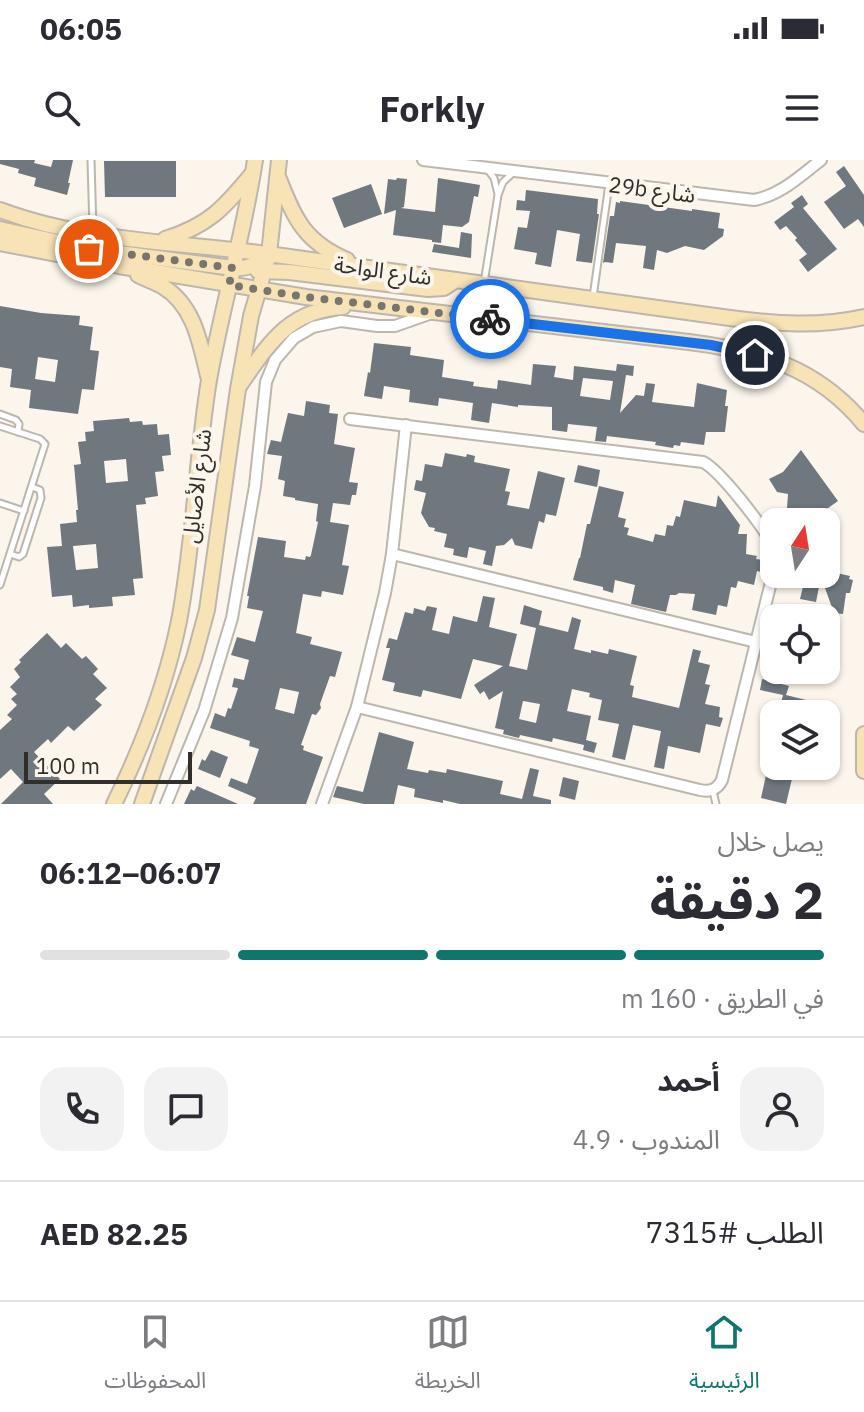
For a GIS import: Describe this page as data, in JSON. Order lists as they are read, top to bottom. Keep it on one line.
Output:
{"streets":{"main road":["شارع الواحة","شارع الأصايل"],"street":["29b شارع"]},"crossings":[["شارع الواحة","شارع الأصايل"]],"scale_bar":"100 m","north":"top","page":{"status":"06:05","header":"Forkly","scale":"100 m","heading":["2 دقيقة","يصل خلال","06:07–06:12"],"panel":["أحمد","المندوب · 4.9","الطلب #7315","AED 82.25"],"bar":"في الطريق · 160 m","tabs":["الرئيسية","الخريطة","المحفوظات"]}}
